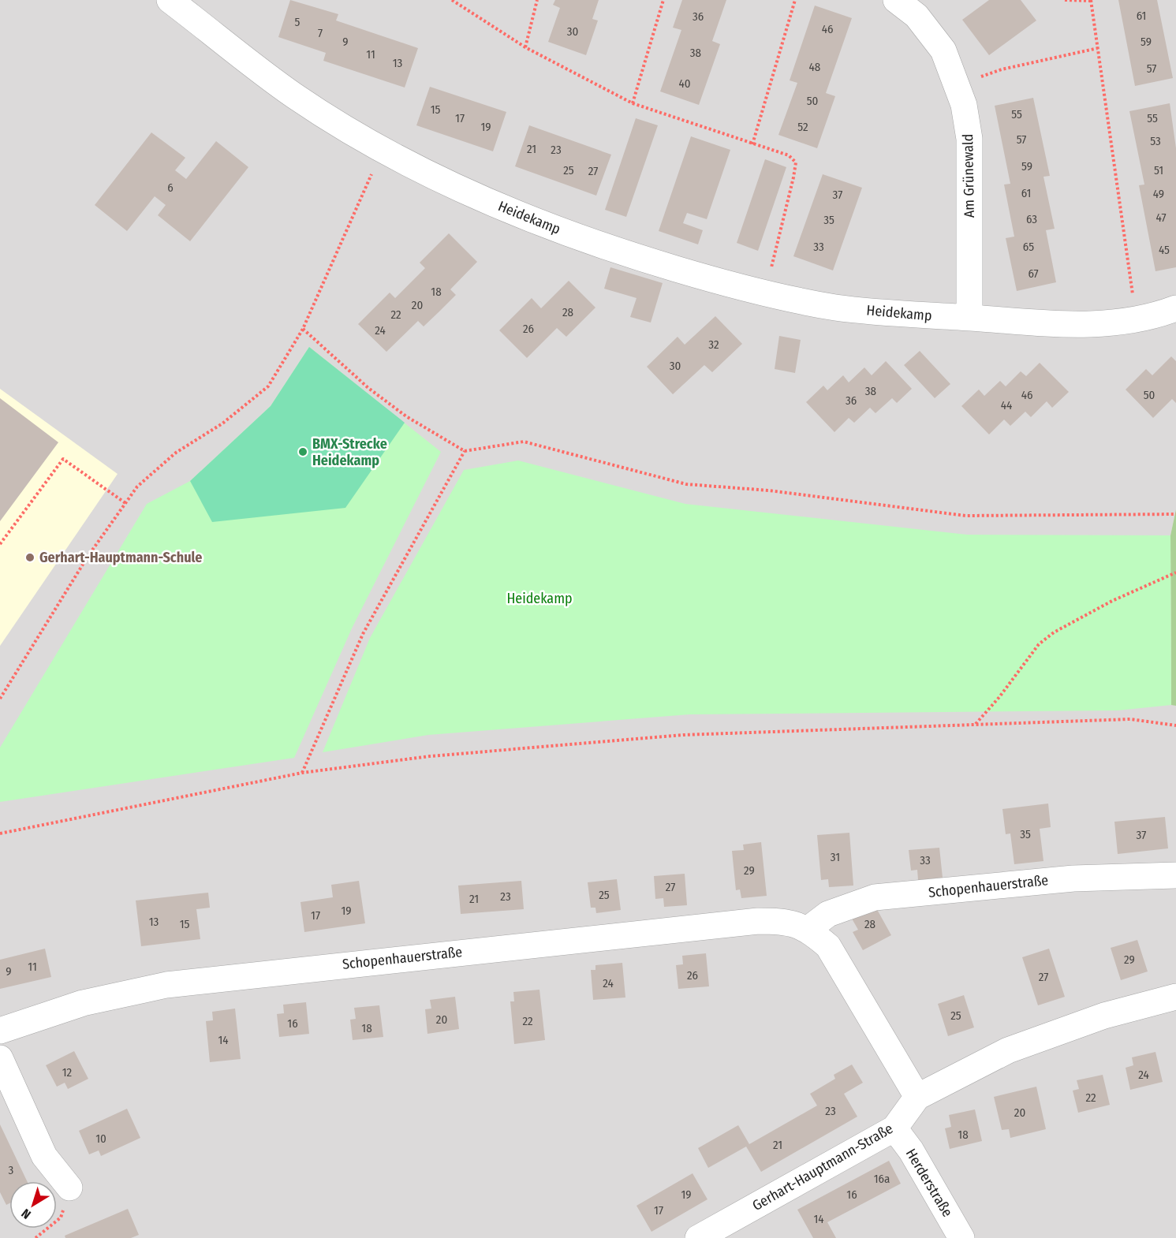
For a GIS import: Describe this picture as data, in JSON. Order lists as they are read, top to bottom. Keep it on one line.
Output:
{"streets":{"street":["Am Grünewald","Heidekamp","Schopenhauerstraße","Gerhart-Hauptmann-Straße","Herderstraße"]},"crossings":[["Am Grünewald","Heidekamp"],["Schopenhauerstraße","Gerhart-Hauptmann-Straße"],["Gerhart-Hauptmann-Straße","Herderstraße"]],"parks":["Heidekamp"],"places":["BMX-Strecke Heidekamp","Gerhart-Hauptmann-Schule"],"house_numbers":["61","36","5","46","30","7","9","59","38","11","13","48","57","40","50","15","55","17","55","19","52","57","53","21","23","59","25","51","27","6","61","49","37","47","63","35","33","65","45","67","18","20","28","22","26","24","32","30","38","46","50","36","44","35","37","31","33","29","27","25","23","21","19","17","13","15","28","29","11","9","26","27","24","25","20","22","16","18","14","12","24","22","23","20","18","10","21","3","16a","19","16","17","14"],"north":"bottom left"}
